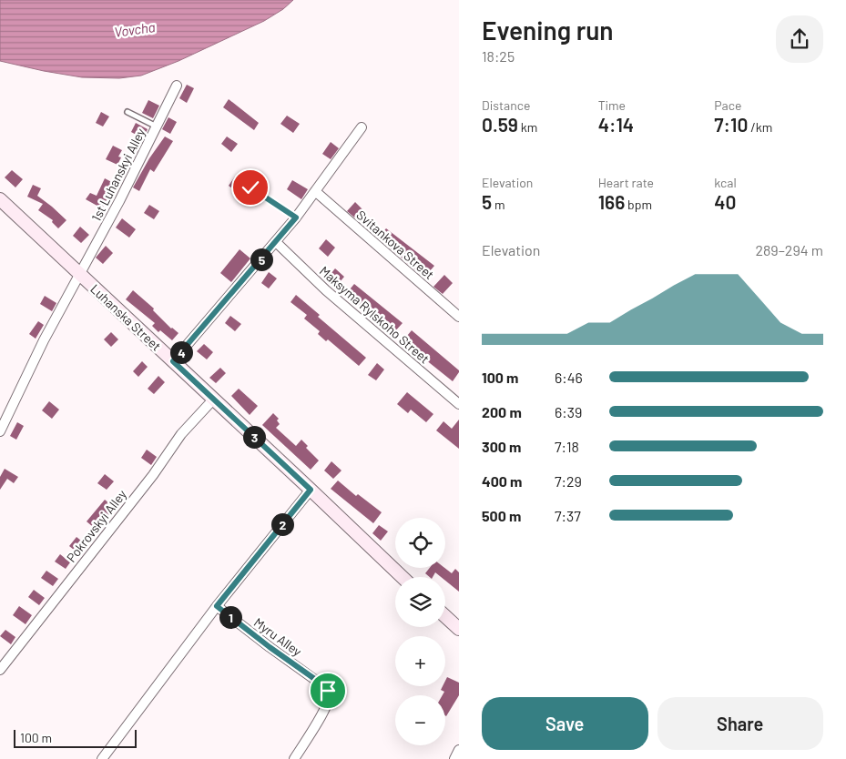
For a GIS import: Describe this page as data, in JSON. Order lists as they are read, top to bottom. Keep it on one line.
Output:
{"streets":{"main road":["Luhanska Street"],"street":["1st Luhanskyi Alley","Svitankova Street","Maksyma Rylskoho Street","Pokrovskyi Alley","Myru Alley"]},"crossings":[["1st Luhanskyi Alley","Luhanska Street"],["Luhanska Street","Pokrovskyi Alley"]],"water":["Vovcha"],"scale_bar":"100 m","page":{"heading":["Evening run","18:25"],"stats":[["Distance","0.59 km"],["Time","4:14"],["Pace","7:10 /km"],["Elevation","5 m"],["Heart rate","166 bpm"],["kcal","40"]],"chart":["Elevation","289–294 m"],"pins":["5","4","3","2","1"],"list":[{"name":"100 m","note":"6:46"},{"name":"200 m","note":"6:39"},{"name":"300 m","note":"7:18"},{"name":"400 m","note":"7:29"},{"name":"500 m","note":"7:37"}],"map_buttons":["+","−"],"buttons":["Save","Share"],"scale":"100 m"}}
